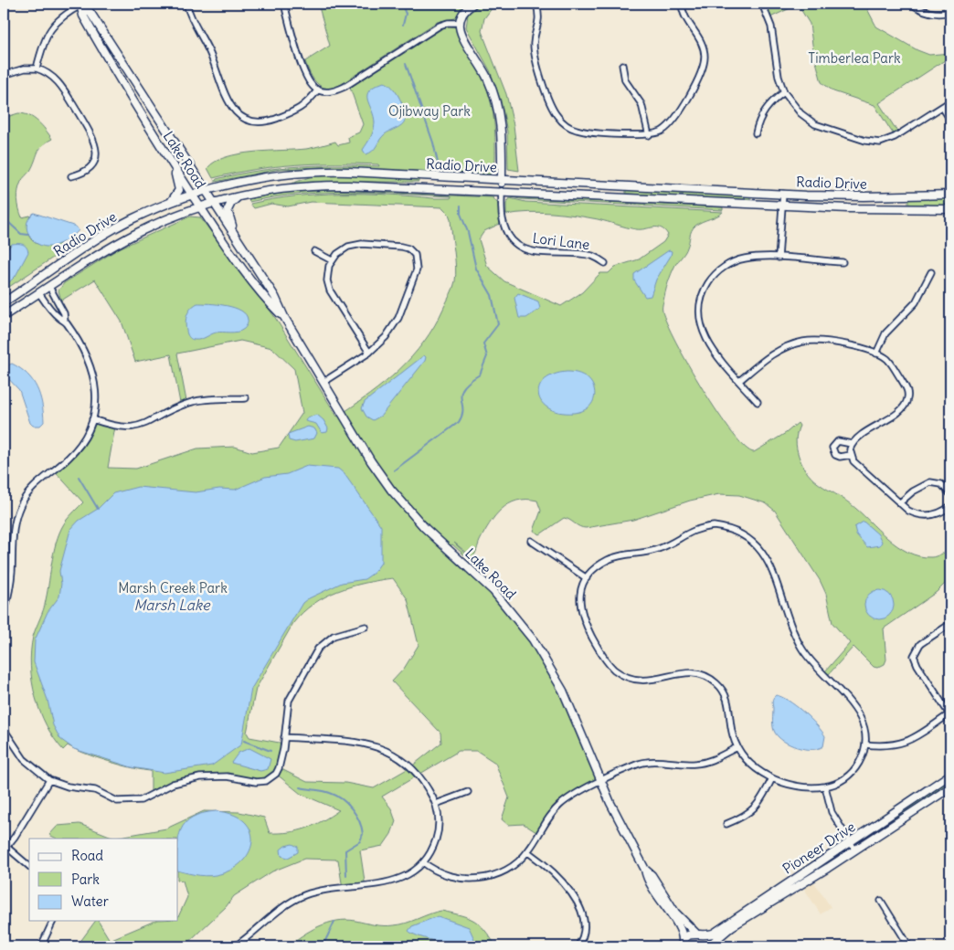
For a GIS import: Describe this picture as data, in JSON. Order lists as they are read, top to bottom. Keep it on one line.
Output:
{"streets":{"street":["Lake Road","Radio Drive","Lori Lane","Pioneer Drive"]},"crossings":[["Lake Road","Radio Drive"],["Lake Road","Pioneer Drive"],["Radio Drive","Lori Lane"]],"water":["Marsh Lake"],"parks":["Timberlea Park","Ojibway Park","Marsh Creek Park"],"legend":["Road","Park","Water"]}
